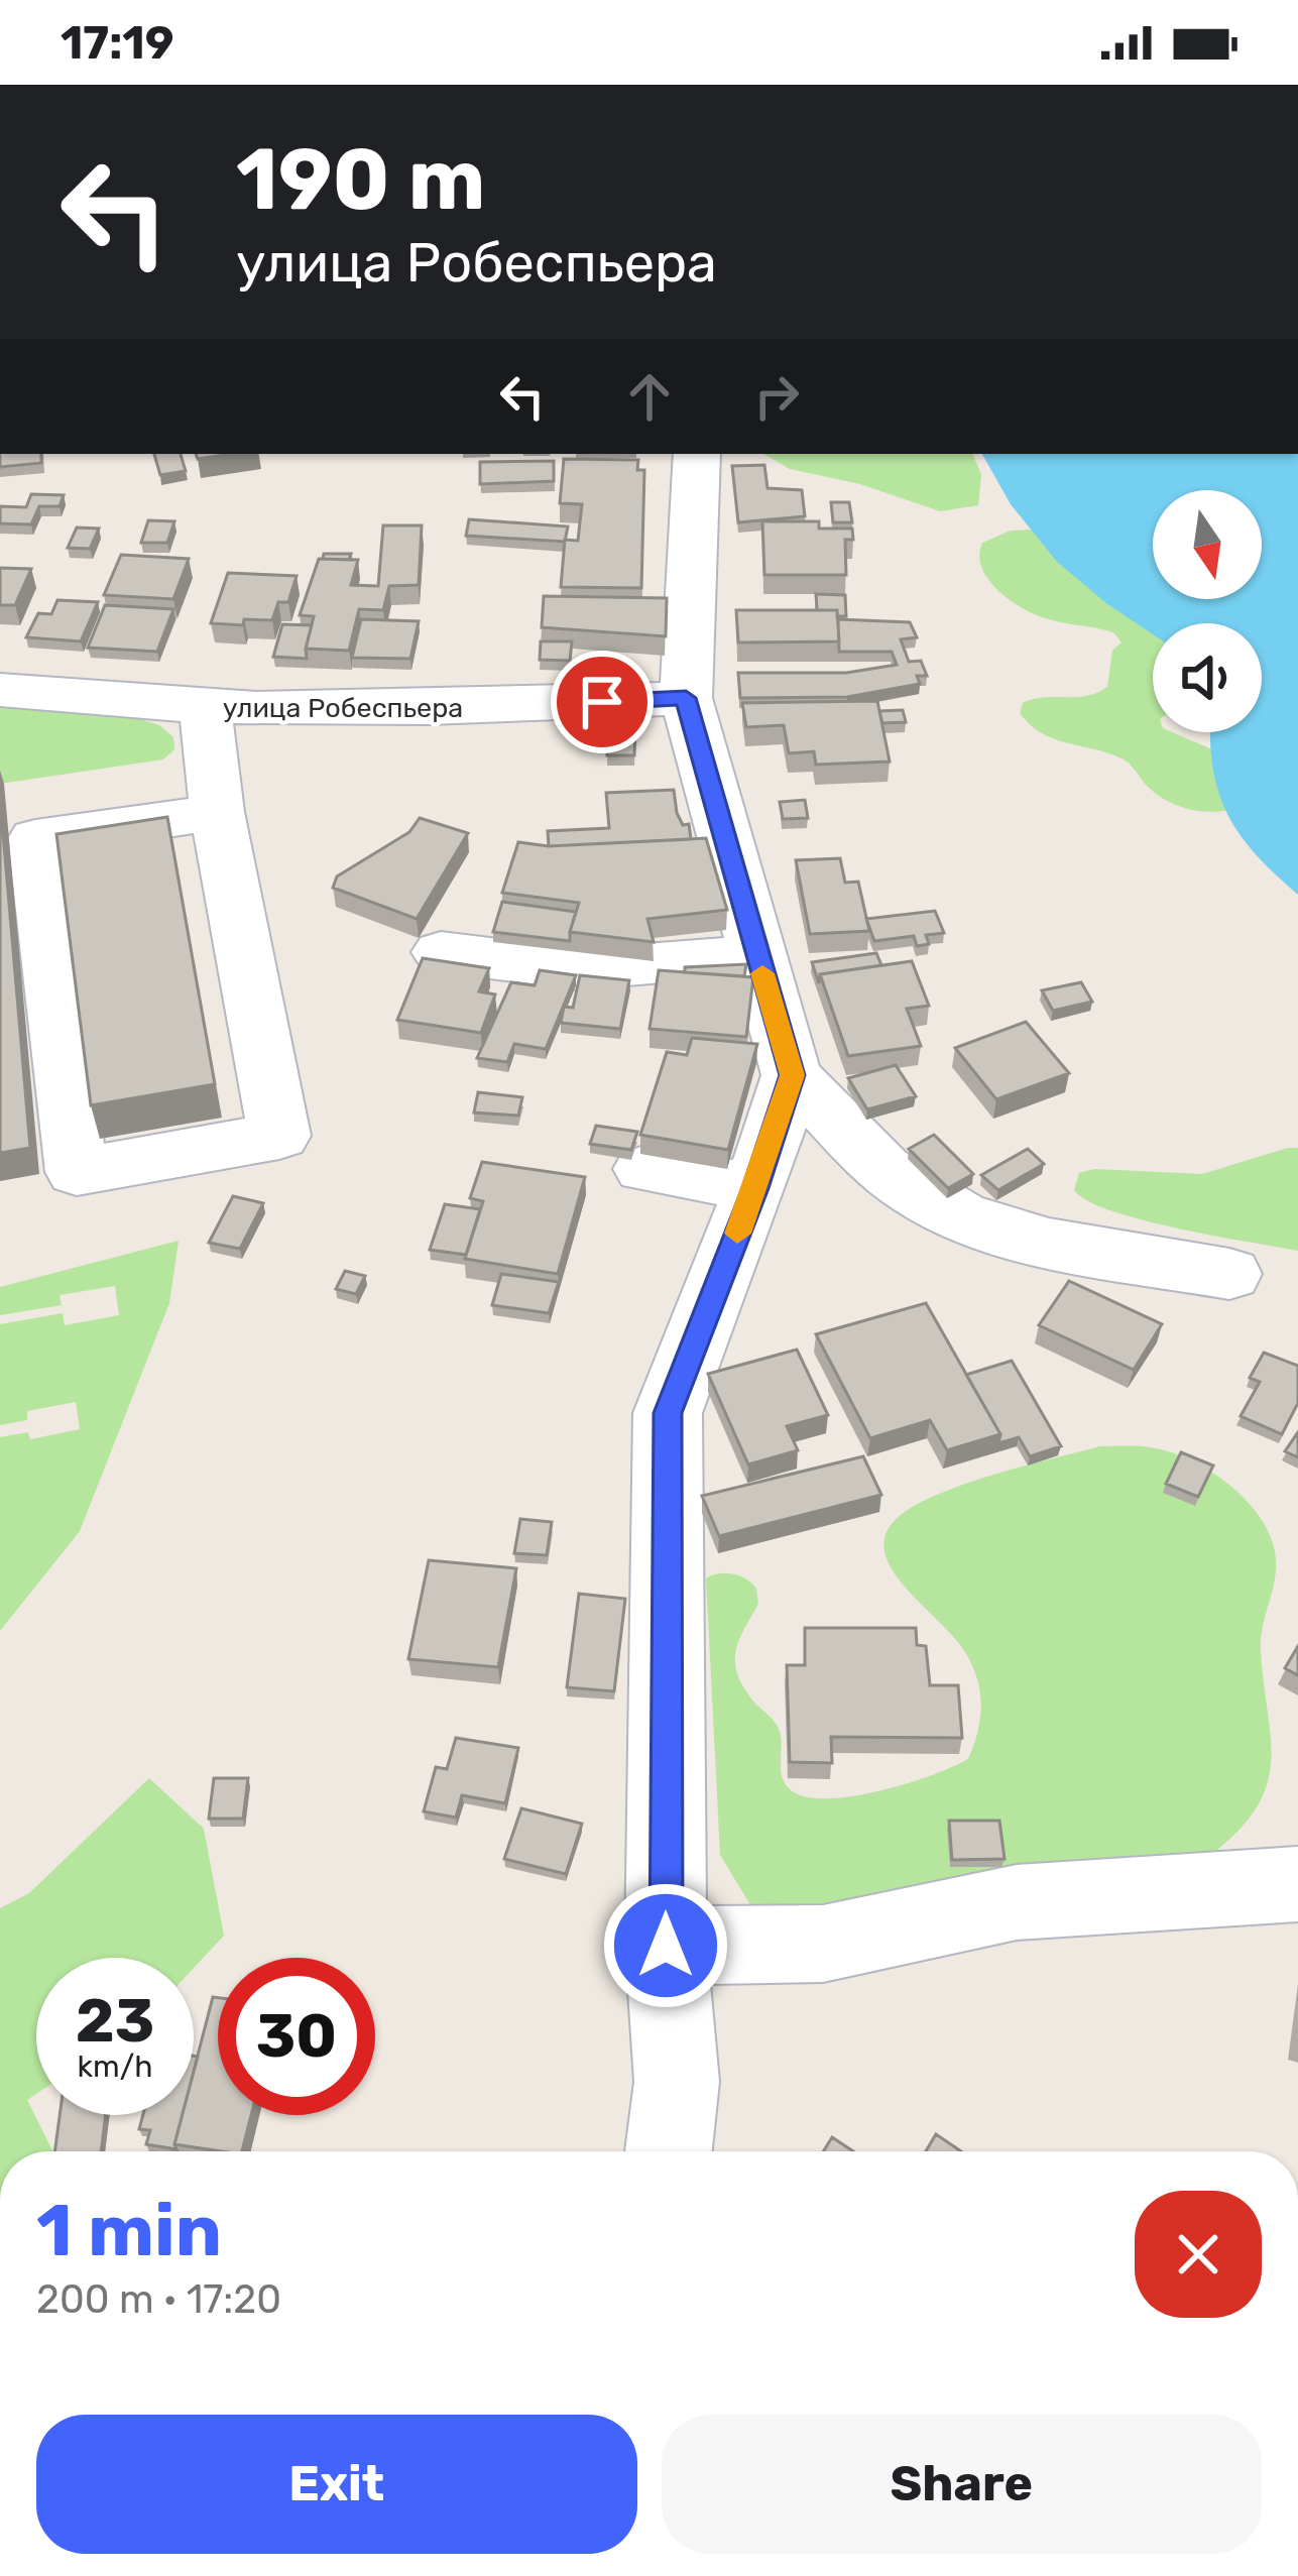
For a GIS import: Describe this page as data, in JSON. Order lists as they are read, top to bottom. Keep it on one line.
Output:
{"streets":{"street":["улица Робеспьера"]},"north":"bottom","page":{"status":"17:19","turn":["190 m","улица Робеспьера"],"speed":"23 km/h","limit":"30","heading":["1 min","200 m · 17:20"],"buttons":["Exit","Share"]}}
